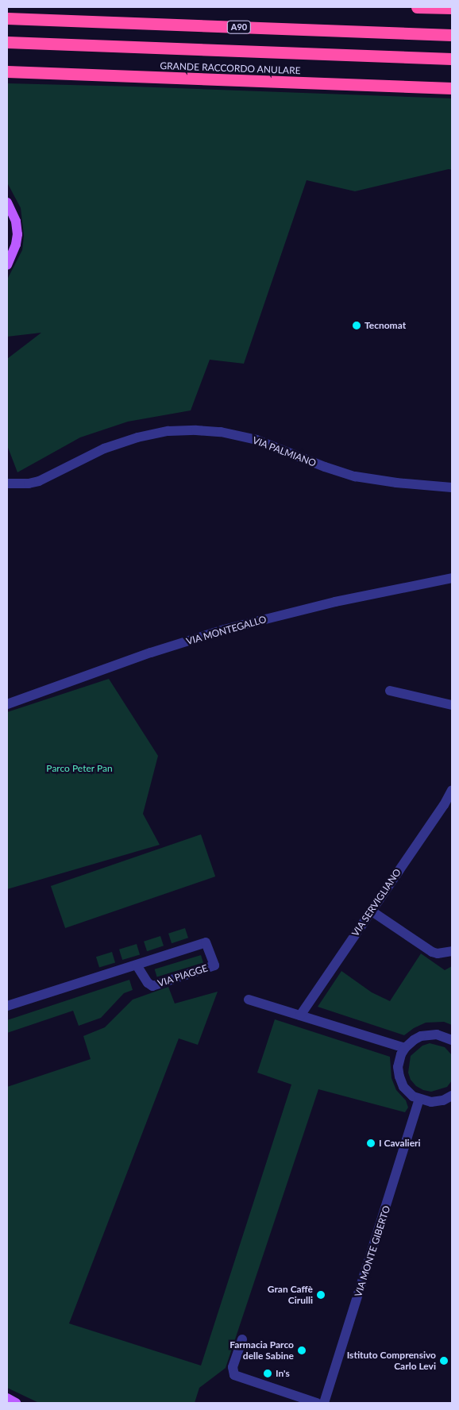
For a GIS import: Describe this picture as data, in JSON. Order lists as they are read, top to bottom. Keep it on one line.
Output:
{"streets":{"highway":["A90","GRANDE RACCORDO ANULARE"],"street":["VIA PALMIANO","VIA MONTEGALLO","VIA SERVIGLIANO","VIA PIAGGE","VIA MONTE GIBERTO"]},"parks":["Parco Peter Pan"],"places":["Tecnomat","I Cavalieri","Gran Caffè Cirulli","Farmacia Parco delle Sabine","Istituto Comprensivo Carlo Levi","In's"]}
